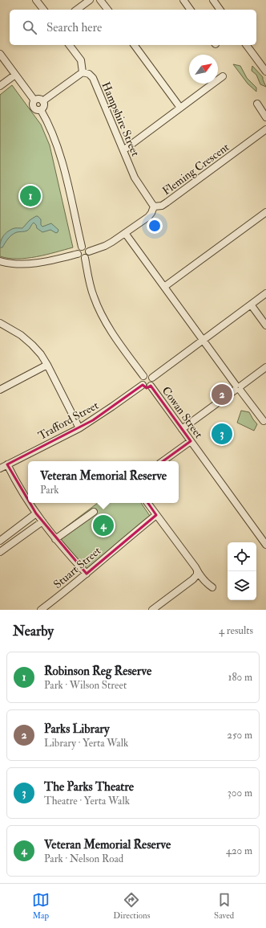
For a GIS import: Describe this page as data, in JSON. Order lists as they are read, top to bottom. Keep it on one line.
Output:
{"streets":{"street":["Hampshire Street","Fleming Crescent","Cowan Street","Trafford Street","Stuart Street"]},"crossings":[["Hampshire Street","Fleming Crescent"],["Cowan Street","Trafford Street"]],"north":"top right","page":{"search":"Search here","pins":["1","2","3","4"],"popup":["Veteran Memorial Reserve","Park"],"heading":["Nearby","4 results"],"list":[{"mark":"1","name":"Robinson Reg Reserve","note":"Park · Wilson Street","value":"180 m"},{"mark":"2","name":"Parks Library","note":"Library · Yerta Walk","value":"250 m"},{"mark":"3","name":"The Parks Theatre","note":"Theatre · Yerta Walk","value":"300 m"},{"mark":"4","name":"Veteran Memorial Reserve","note":"Park · Nelson Road","value":"420 m"}],"nav":["Map","Directions","Saved"]}}
